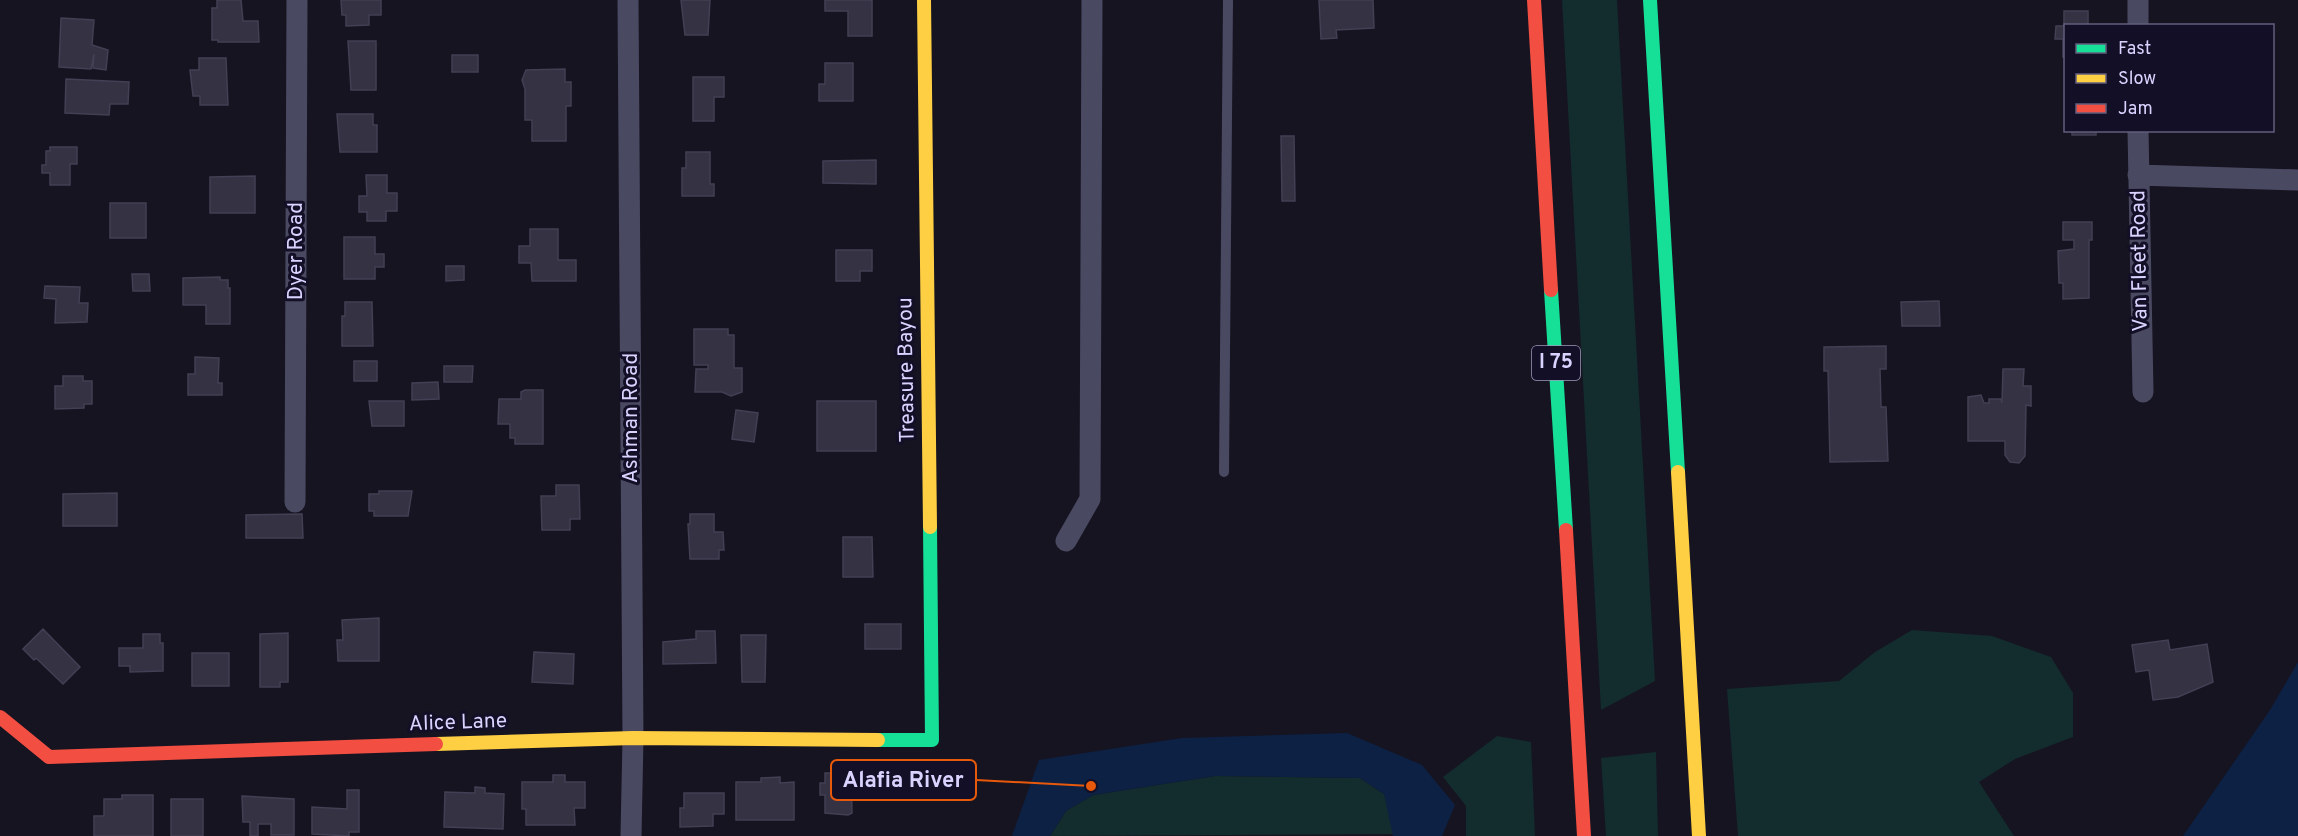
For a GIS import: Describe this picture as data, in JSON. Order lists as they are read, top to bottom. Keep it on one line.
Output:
{"streets":{"main road":["I 75","Treasure Bayou","Alice Lane"],"street":["Dyer Road","Van Fleet Road","Ashman Road"]},"crossings":[["Treasure Bayou","Alice Lane"],["Ashman Road","Alice Lane"]],"places":["Alafia River"],"legend":["Fast","Slow","Jam"]}
